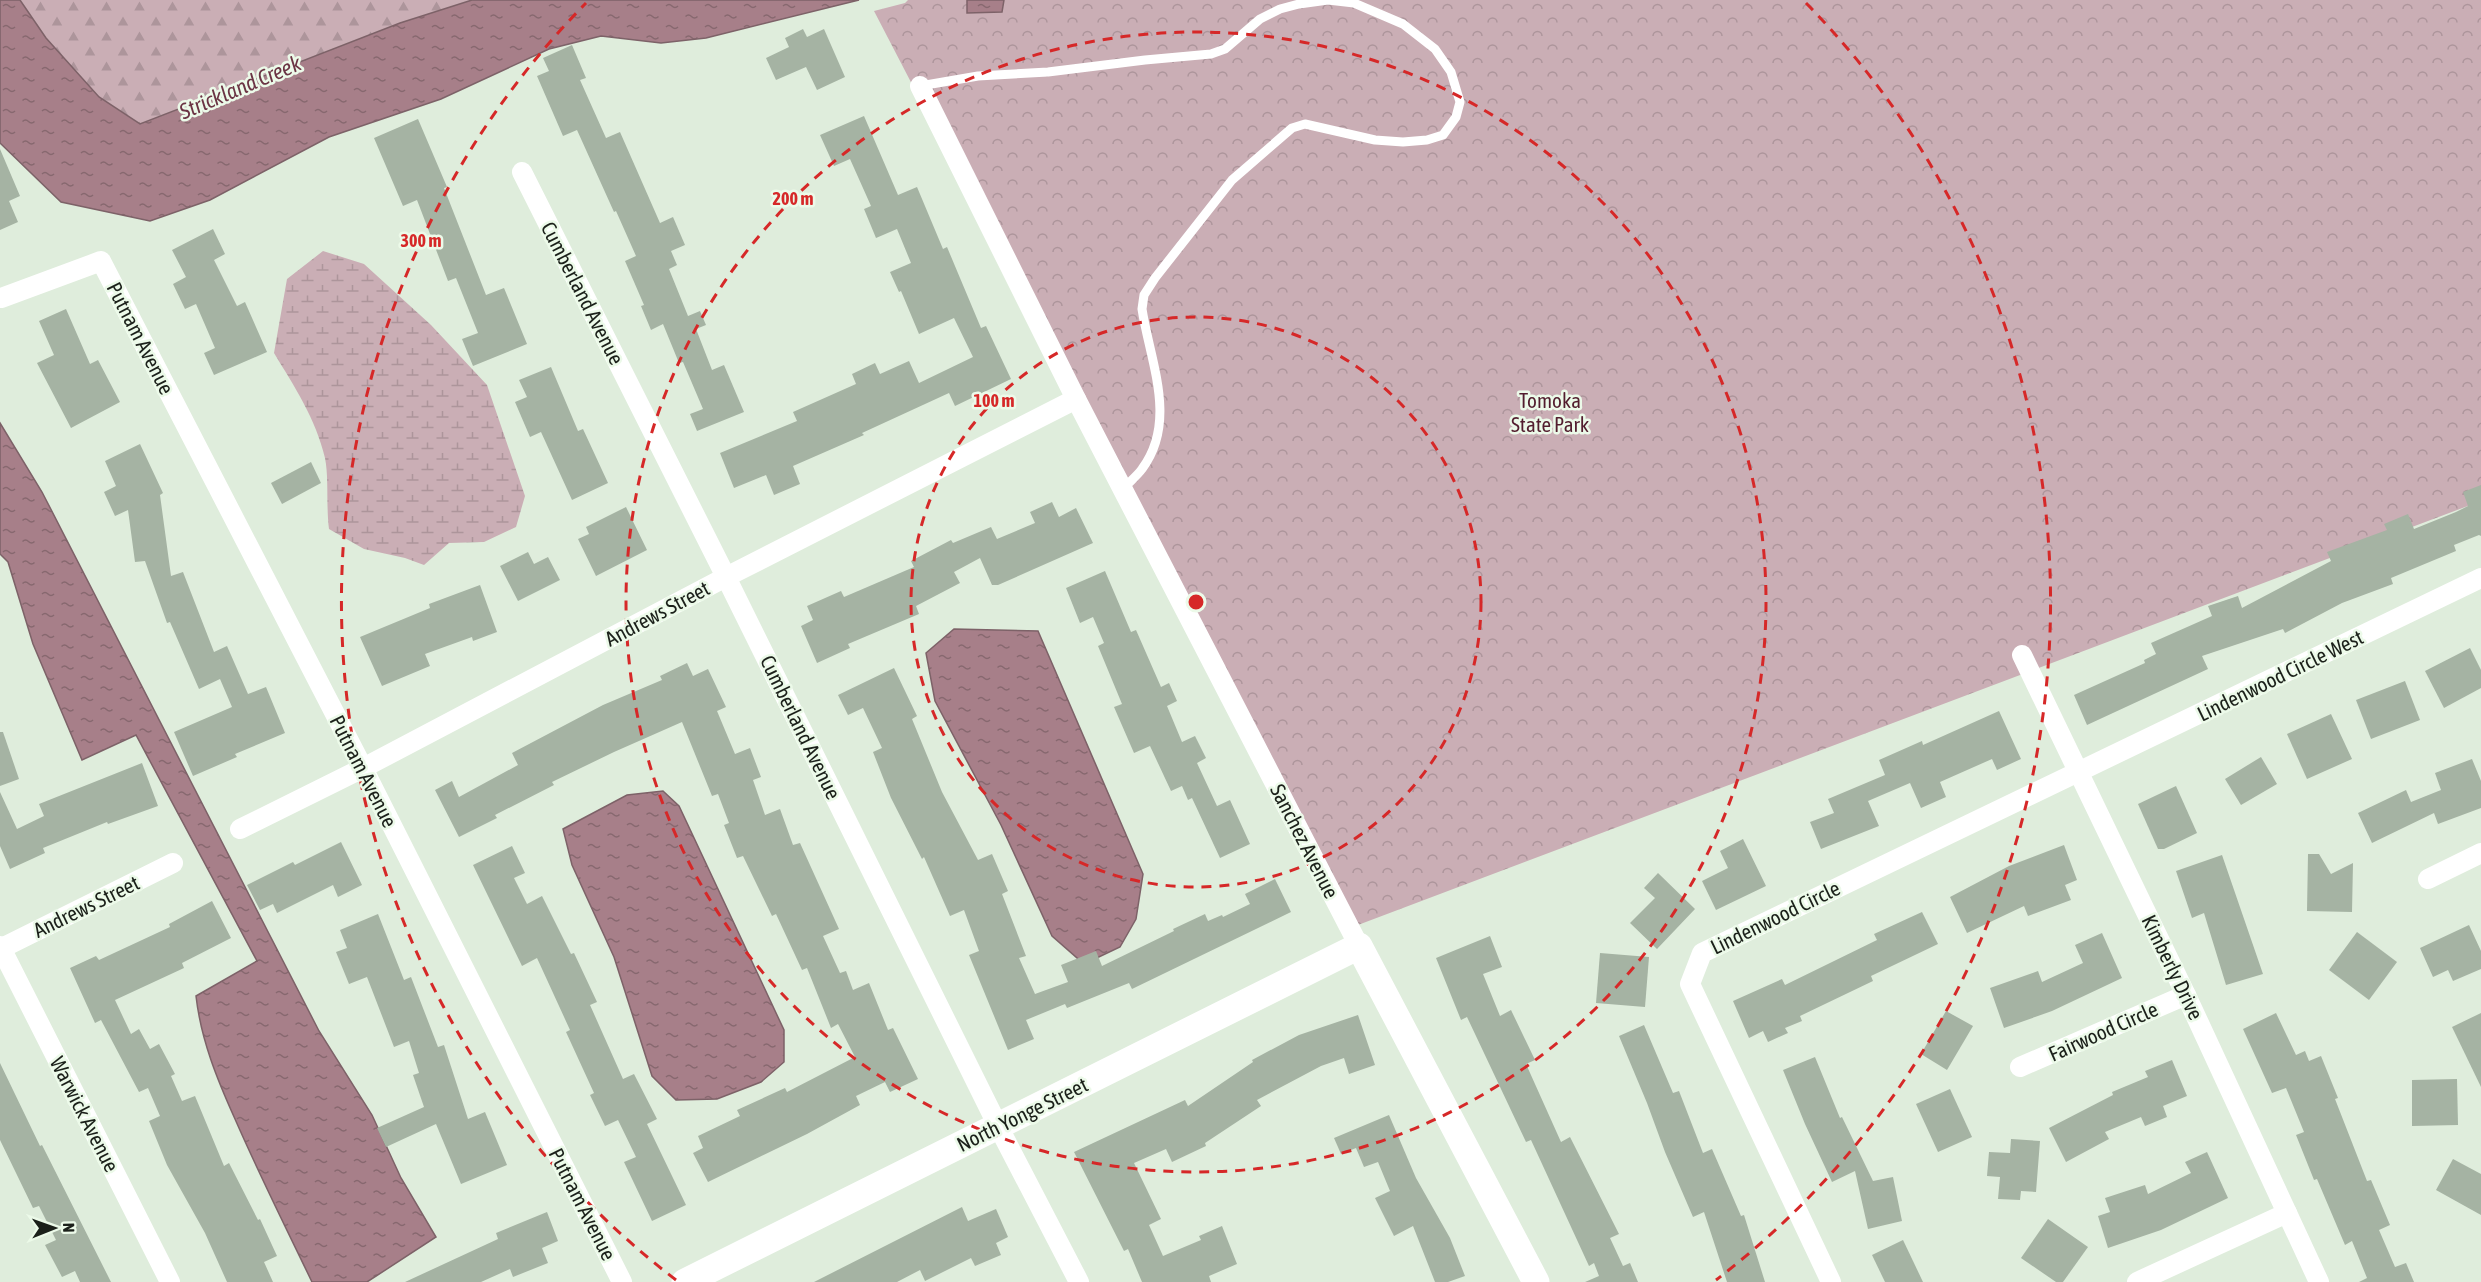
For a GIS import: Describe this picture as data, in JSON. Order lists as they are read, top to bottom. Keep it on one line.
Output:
{"streets":{"street":["Cumberland Avenue","Putnam Avenue","Andrews Street","Lindenwood Circle West","Sanchez Avenue","Lindenwood Circle","Kimberly Drive","Fairwood Circle","Warwick Avenue","North Yonge Street"]},"crossings":[["Cumberland Avenue","Andrews Street"],["Cumberland Avenue","North Yonge Street"],["Putnam Avenue","Andrews Street"],["Andrews Street","Sanchez Avenue"],["Andrews Street","Warwick Avenue"],["Lindenwood Circle West","Lindenwood Circle"],["Lindenwood Circle West","Kimberly Drive"],["Sanchez Avenue","North Yonge Street"],["Lindenwood Circle","Kimberly Drive"],["Kimberly Drive","Fairwood Circle"]],"water":["Strickland Creek"],"parks":["Tomoka State Park"],"north":"right","rings":["200 m","300 m","100 m"]}
